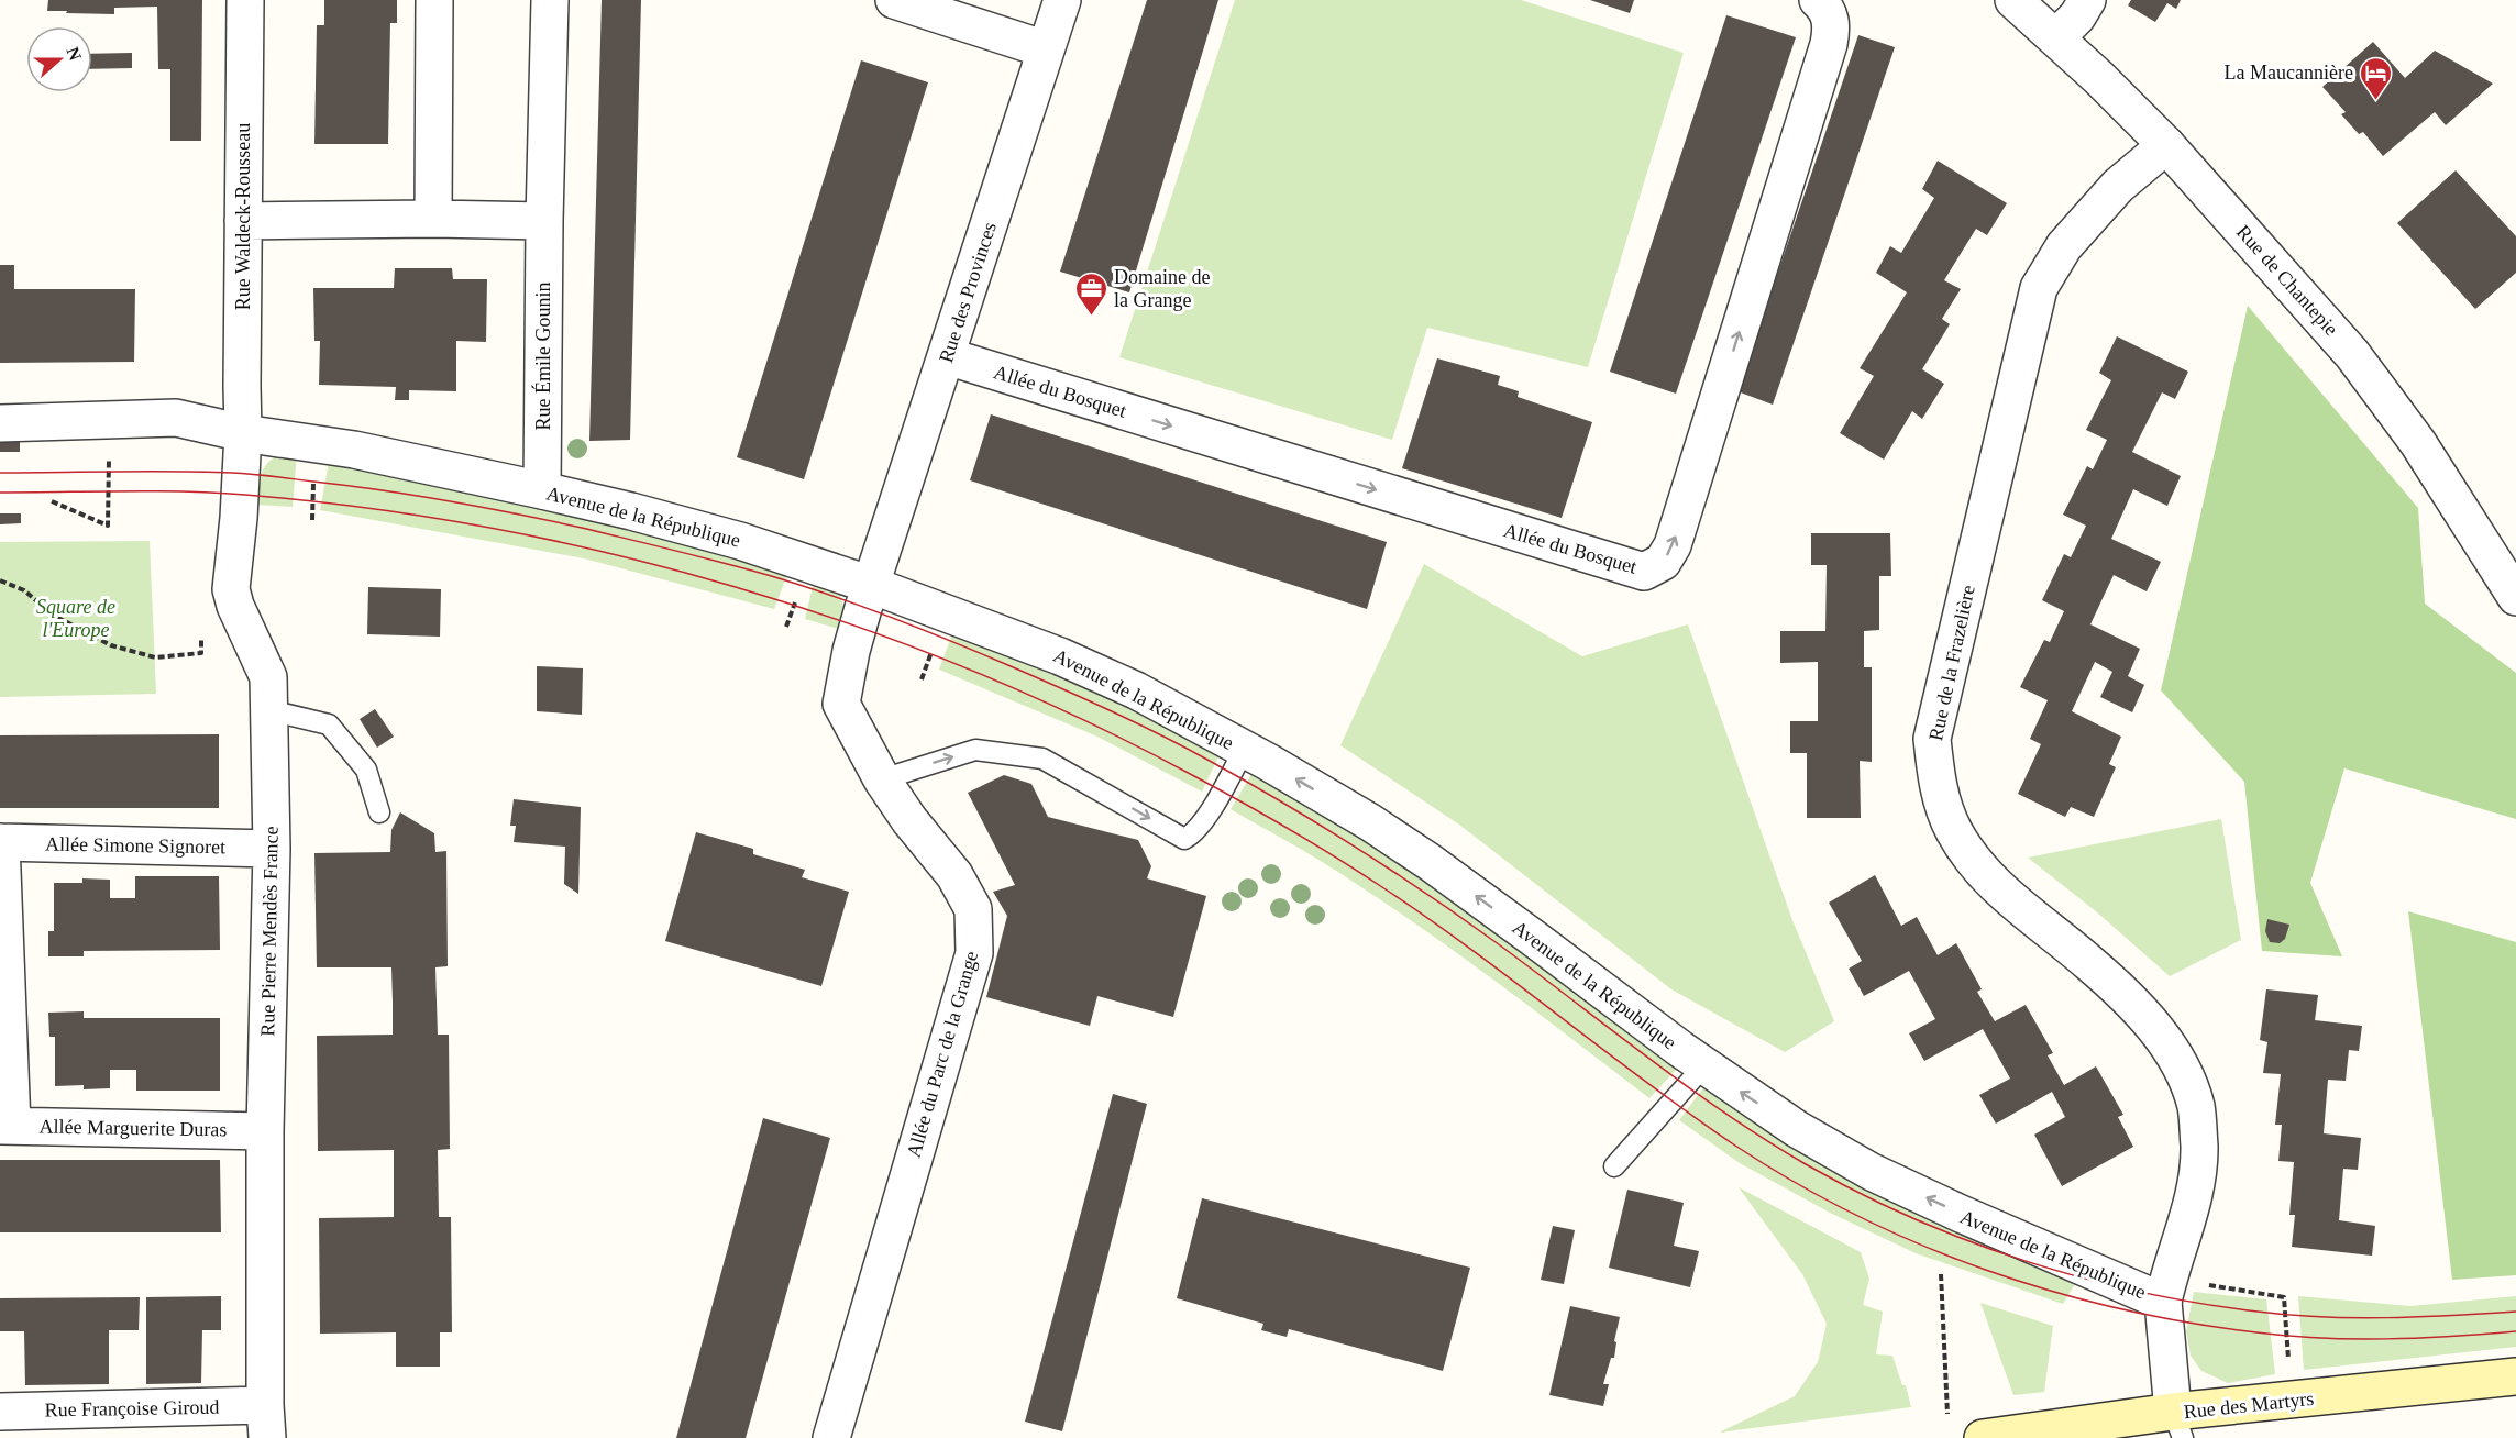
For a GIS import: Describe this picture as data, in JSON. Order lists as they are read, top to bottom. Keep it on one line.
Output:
{"streets":{"main road":["Rue des Martyrs"],"street":["Rue Waldeck-Rousseau","Rue de Chantepie","Rue des Provinces","Rue Émile Gounin","Allée du Bosquet","Avenue de la République","Rue de la Frazelière","Allée Simone Signoret","Rue Pierre Mendès France","Allée du Parc de la Grange","Allée Marguerite Duras","Rue Françoise Giroud"]},"crossings":[["Rue Waldeck-Rousseau","Avenue de la République"],["Rue Waldeck-Rousseau","Rue Pierre Mendès France"],["Rue de Chantepie","Rue de la Frazelière"],["Rue des Provinces","Allée du Bosquet"],["Rue des Provinces","Avenue de la République"],["Rue des Provinces","Allée du Parc de la Grange"],["Rue Émile Gounin","Avenue de la République"],["Avenue de la République","Rue de la Frazelière"],["Avenue de la République","Rue Pierre Mendès France"],["Avenue de la République","Allée du Parc de la Grange"],["Rue de la Frazelière","Rue des Martyrs"],["Allée Simone Signoret","Rue Pierre Mendès France"],["Rue Pierre Mendès France","Allée Marguerite Duras"],["Rue Pierre Mendès France","Rue Françoise Giroud"]],"one_way":["Avenue de la République"],"parks":["Square de l'Europe"],"places":{"hotel":["La Maucannière"],"office":["Domaine de la Grange"]},"north":"right"}
